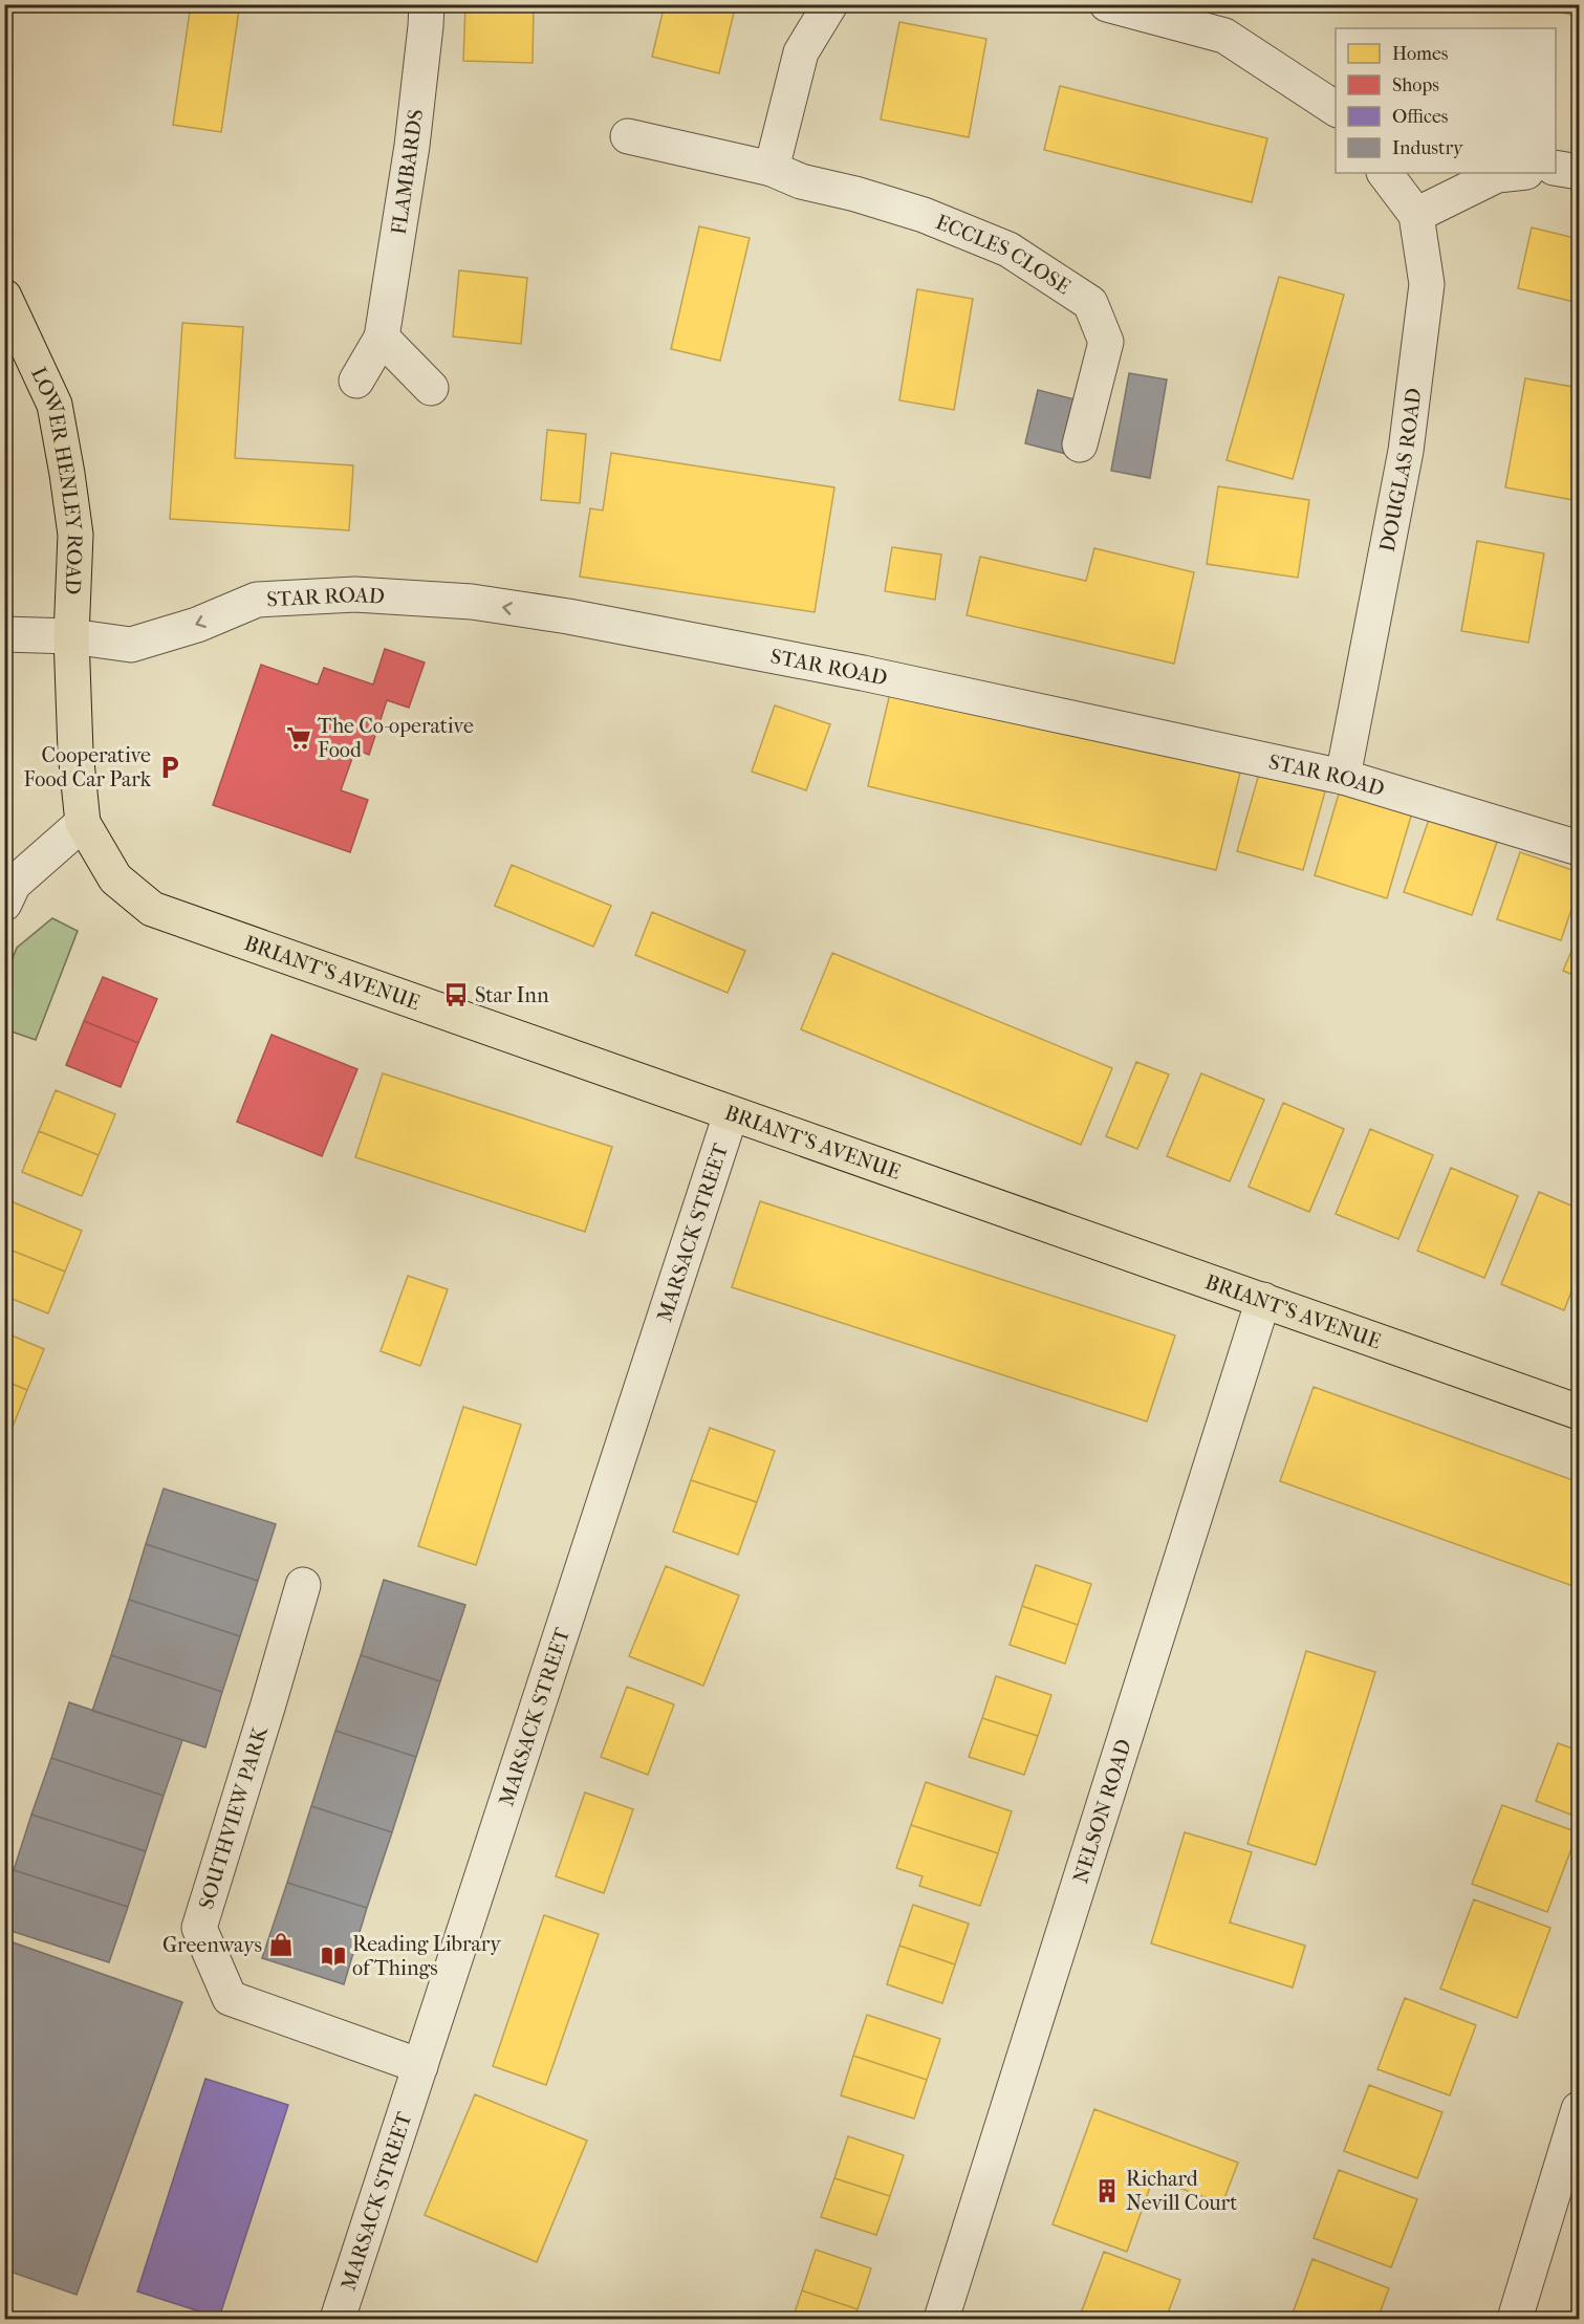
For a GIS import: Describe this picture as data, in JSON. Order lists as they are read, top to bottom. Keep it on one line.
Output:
{"streets":{"main road":["LOWER HENLEY ROAD","BRIANT'S AVENUE"],"street":["FLAMBARDS","ECCLES CLOSE","DOUGLAS ROAD","STAR ROAD","MARSACK STREET","NELSON ROAD","SOUTHVIEW PARK"]},"crossings":[["DOUGLAS ROAD","STAR ROAD"],["LOWER HENLEY ROAD","STAR ROAD"],["LOWER HENLEY ROAD","BRIANT'S AVENUE"],["BRIANT'S AVENUE","MARSACK STREET"],["BRIANT'S AVENUE","NELSON ROAD"],["MARSACK STREET","SOUTHVIEW PARK"]],"one_way":["STAR ROAD"],"places":{"supermarket":["The Co-operative Food"],"parking":["Cooperative Food Car Park"],"bus stop":["Star Inn"],"shop":["Greenways"],"library":["Reading Library of Things"],"building":["Richard Nevill Court"]},"legend":["Homes","Shops","Offices","Industry"]}
